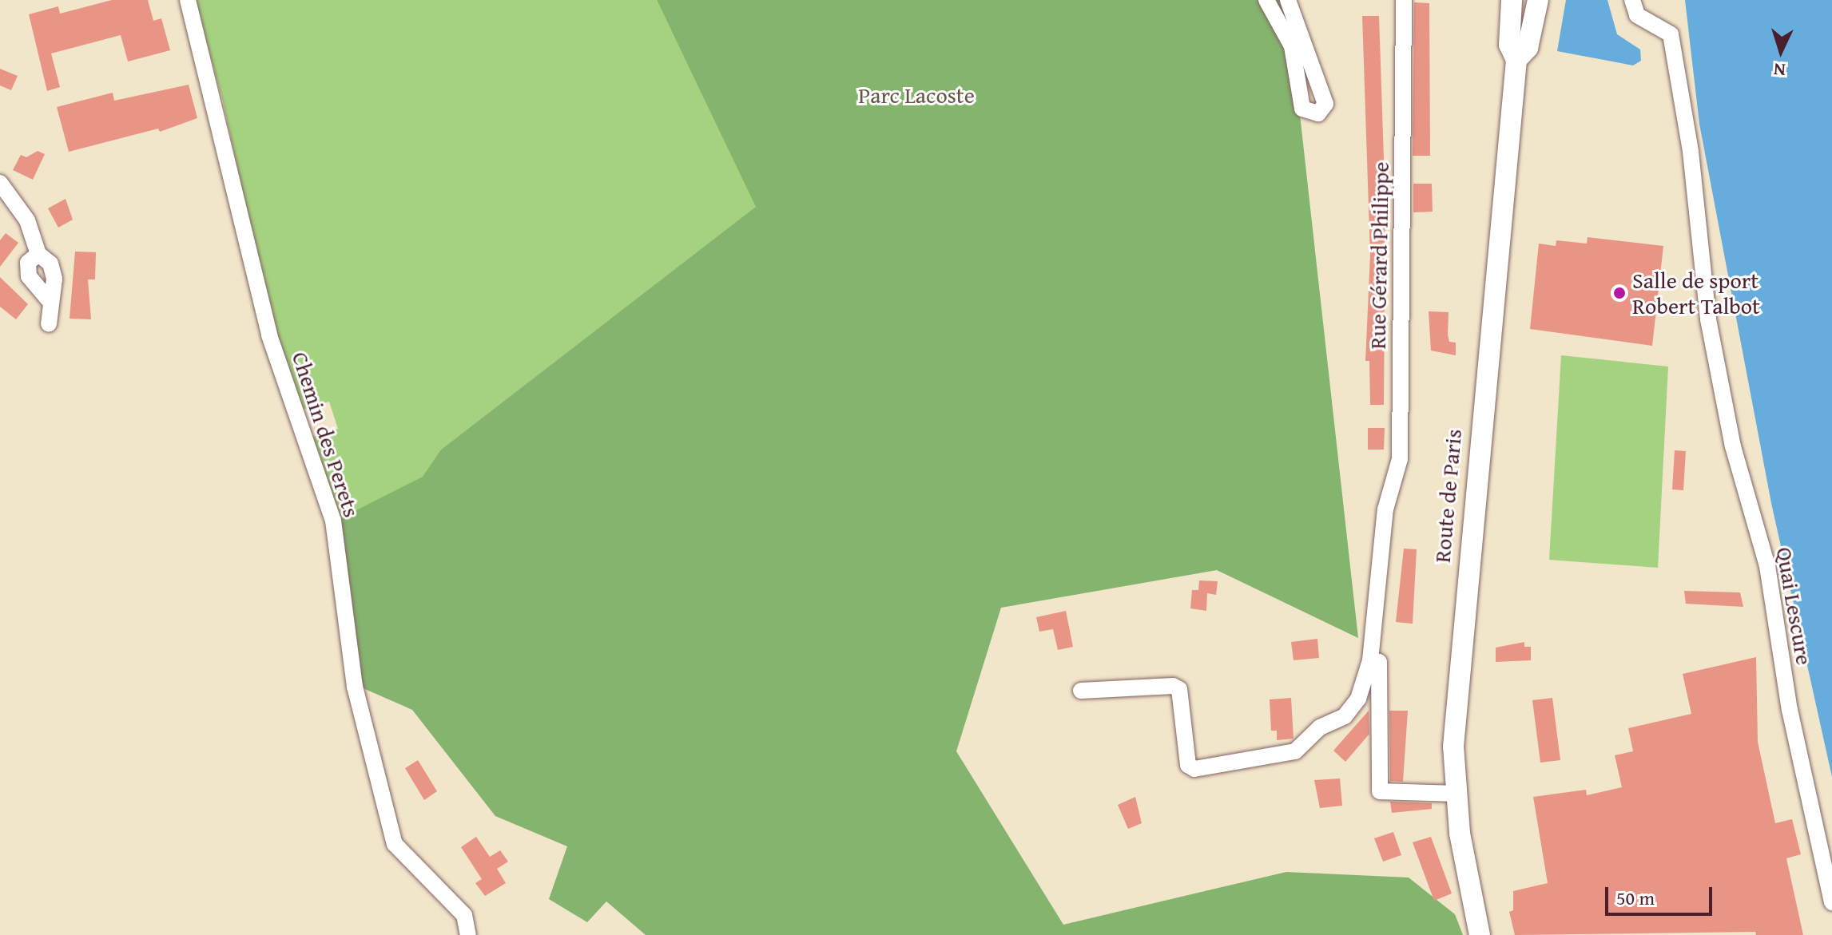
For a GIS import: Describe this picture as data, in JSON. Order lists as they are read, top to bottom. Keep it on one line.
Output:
{"streets":{"main road":["Route de Paris"],"street":["Rue Gérard Philippe","Chemin des Perets","Quai Lescure"]},"parks":["Parc Lacoste"],"places":["Salle de sport Robert Talbot"],"scale_bar":"50 m","north":"bottom"}
